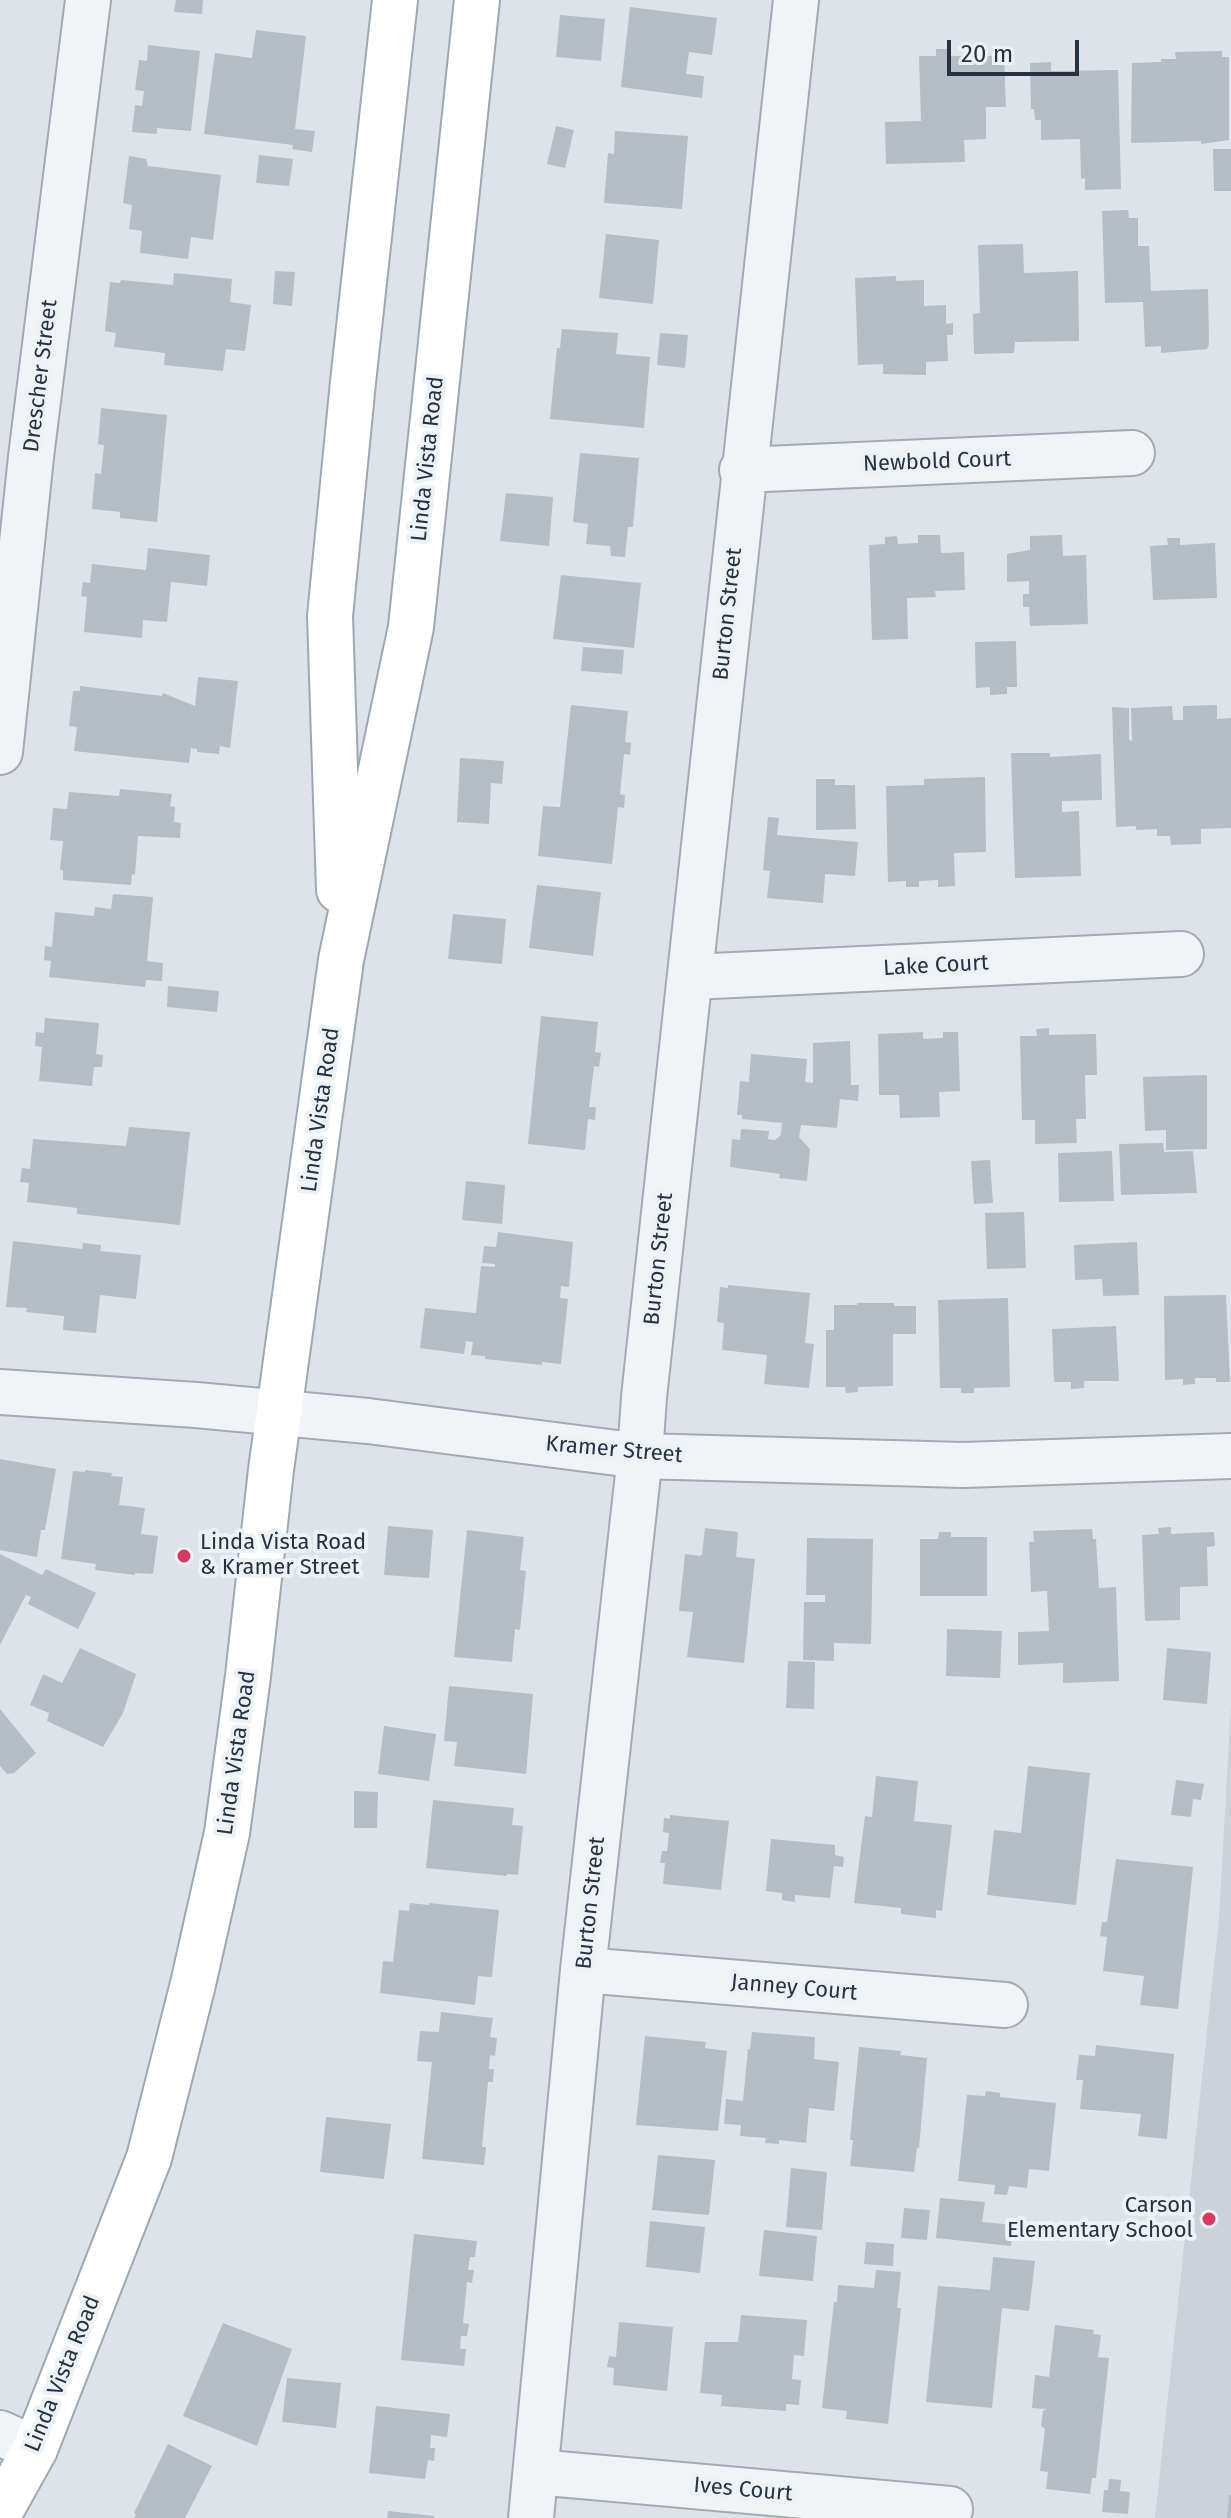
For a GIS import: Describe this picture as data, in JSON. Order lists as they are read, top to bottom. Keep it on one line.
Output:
{"streets":{"main road":["Linda Vista Road"],"street":["Drescher Street","Newbold Court","Burton Street","Lake Court","Kramer Street","Janney Court","Ives Court"]},"crossings":[["Linda Vista Road","Kramer Street"],["Newbold Court","Burton Street"],["Burton Street","Lake Court"],["Burton Street","Kramer Street"],["Burton Street","Janney Court"],["Burton Street","Ives Court"]],"places":["Linda Vista Road & Kramer Street","Carson Elementary School"],"scale_bar":"20 m"}
